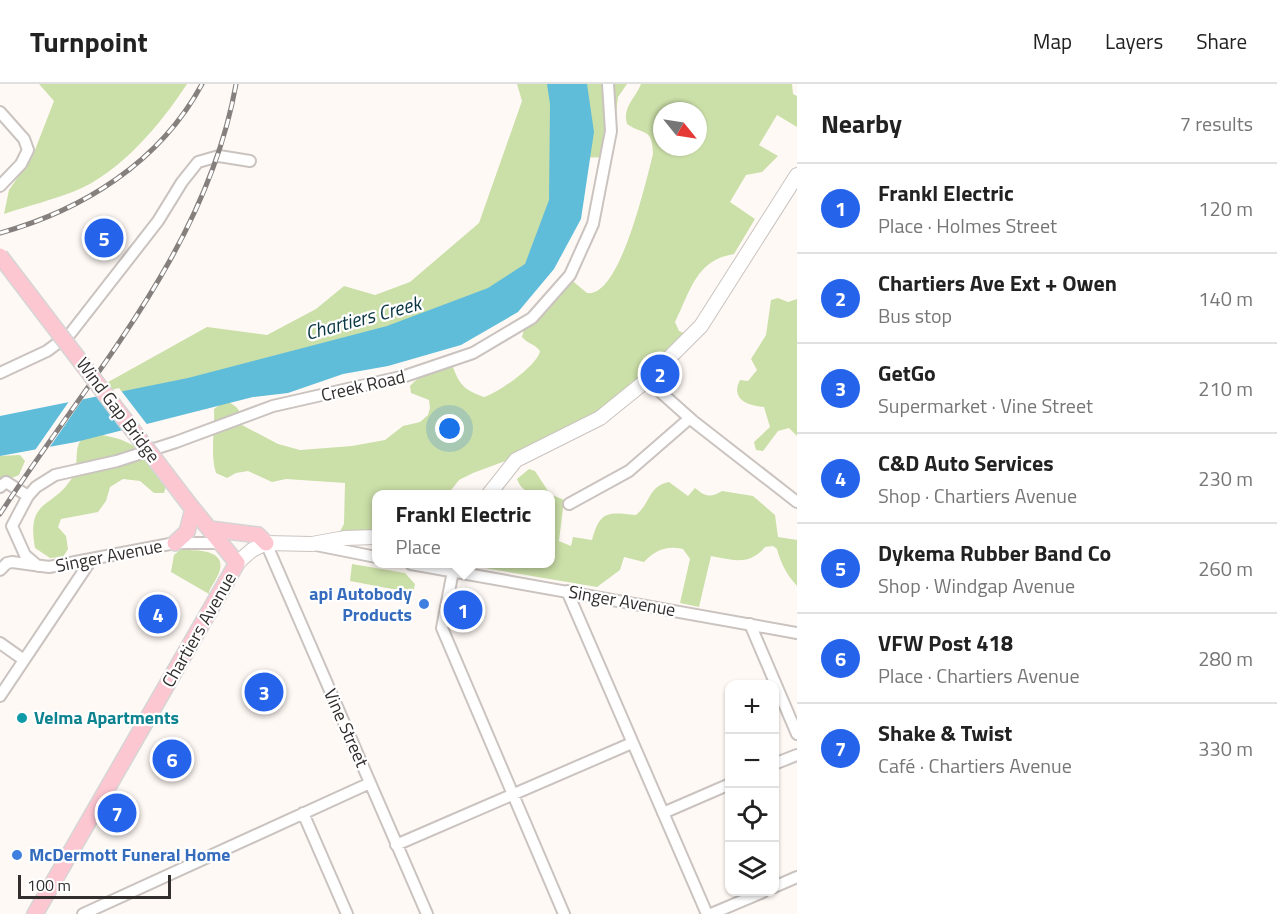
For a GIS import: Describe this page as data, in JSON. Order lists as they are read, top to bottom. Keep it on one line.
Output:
{"streets":{"main road":["Wind Gap Bridge","Chartiers Avenue"],"street":["Creek Road","Singer Avenue","Vine Street"]},"crossings":[["Creek Road","Singer Avenue"],["Wind Gap Bridge","Singer Avenue"],["Wind Gap Bridge","Chartiers Avenue"]],"water":["Chartiers Creek"],"places":["api Autobody Products","Velma Apartments","McDermott Funeral Home"],"scale_bar":"100 m","north":"bottom right","page":{"header":"Turnpoint","nav":["Map","Layers","Share"],"heading":["Nearby","7 results"],"list":[{"mark":"1","name":"Frankl Electric","note":"Place · Holmes Street","value":"120 m"},{"mark":"2","name":"Chartiers Ave Ext + Owen","note":"Bus stop","value":"140 m"},{"mark":"3","name":"GetGo","note":"Supermarket · Vine Street","value":"210 m"},{"mark":"4","name":"C&D Auto Services","note":"Shop · Chartiers Avenue","value":"230 m"},{"mark":"5","name":"Dykema Rubber Band Co","note":"Shop · Windgap Avenue","value":"260 m"},{"mark":"6","name":"VFW Post 418","note":"Place · Chartiers Avenue","value":"280 m"},{"mark":"7","name":"Shake & Twist","note":"Café · Chartiers Avenue","value":"330 m"}],"pins":["5","2","1","4","3","6","7"],"popup":["Frankl Electric","Place"],"map_buttons":["+","−"],"scale":"100 m"}}
